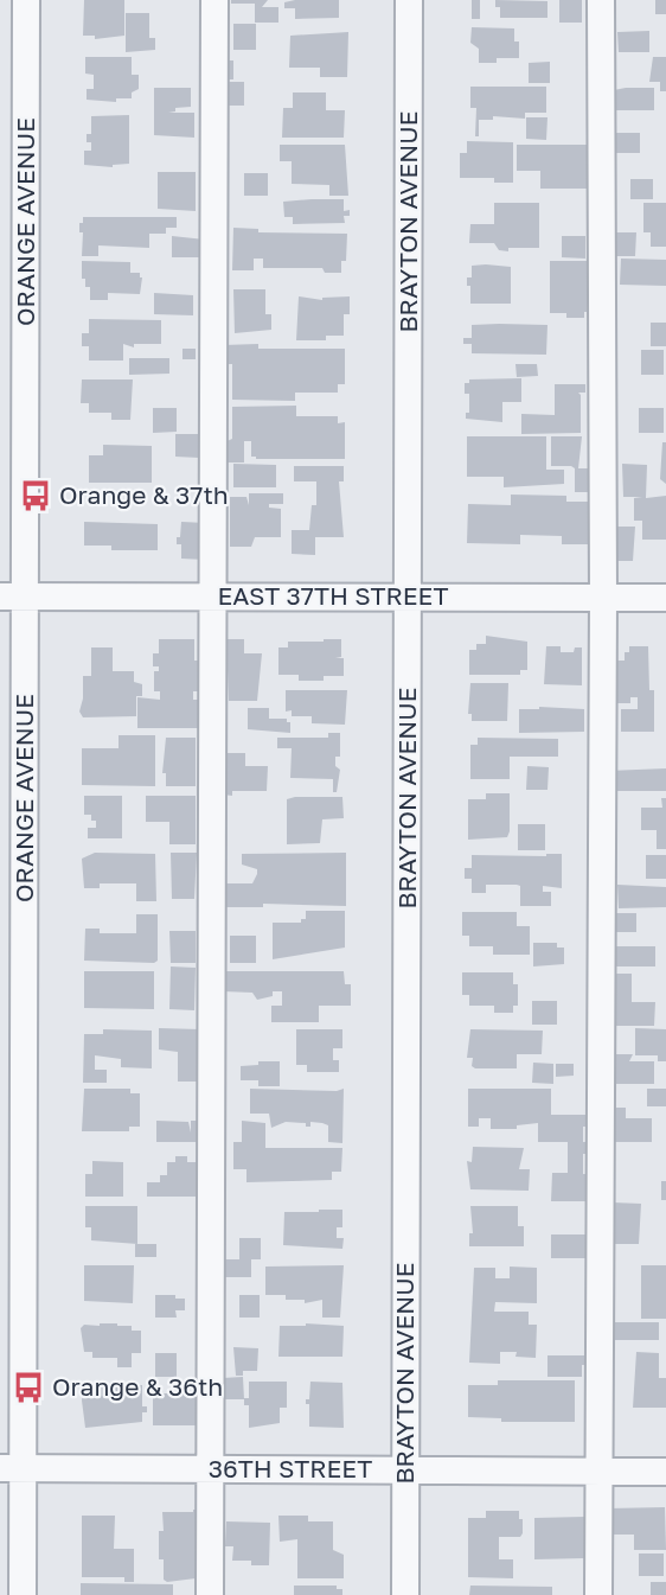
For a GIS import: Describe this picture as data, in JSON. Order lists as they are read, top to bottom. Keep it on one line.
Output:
{"streets":{"street":["ORANGE AVENUE","BRAYTON AVENUE","EAST 37TH STREET","36TH STREET"]},"crossings":[["ORANGE AVENUE","EAST 37TH STREET"],["ORANGE AVENUE","36TH STREET"],["BRAYTON AVENUE","EAST 37TH STREET"],["BRAYTON AVENUE","36TH STREET"]],"places":{"bus stop":["Orange & 37th","Orange & 36th"]}}
